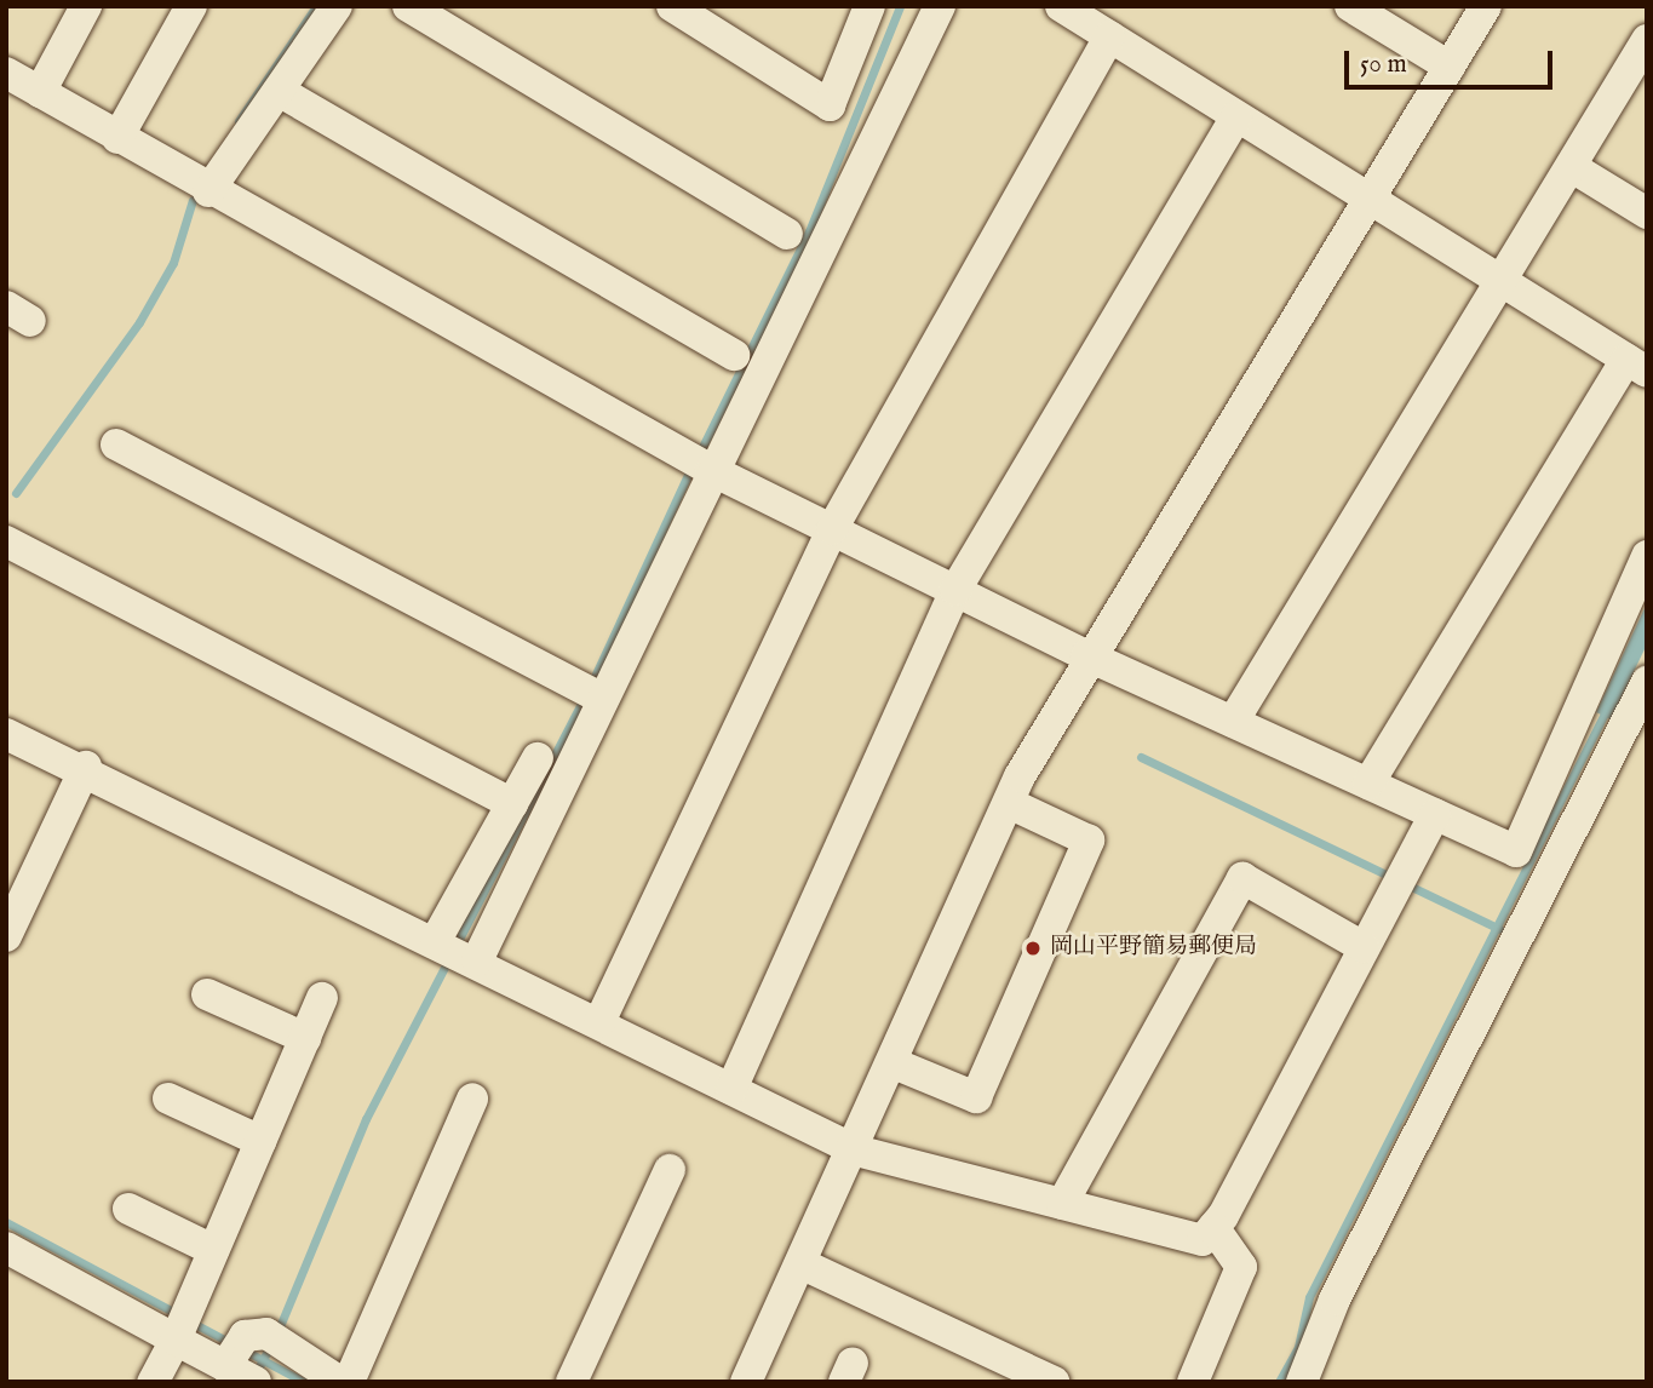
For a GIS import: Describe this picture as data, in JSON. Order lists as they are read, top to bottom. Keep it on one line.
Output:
{"places":["岡山平野簡易郵便局"],"scale_bar":"50 m"}
